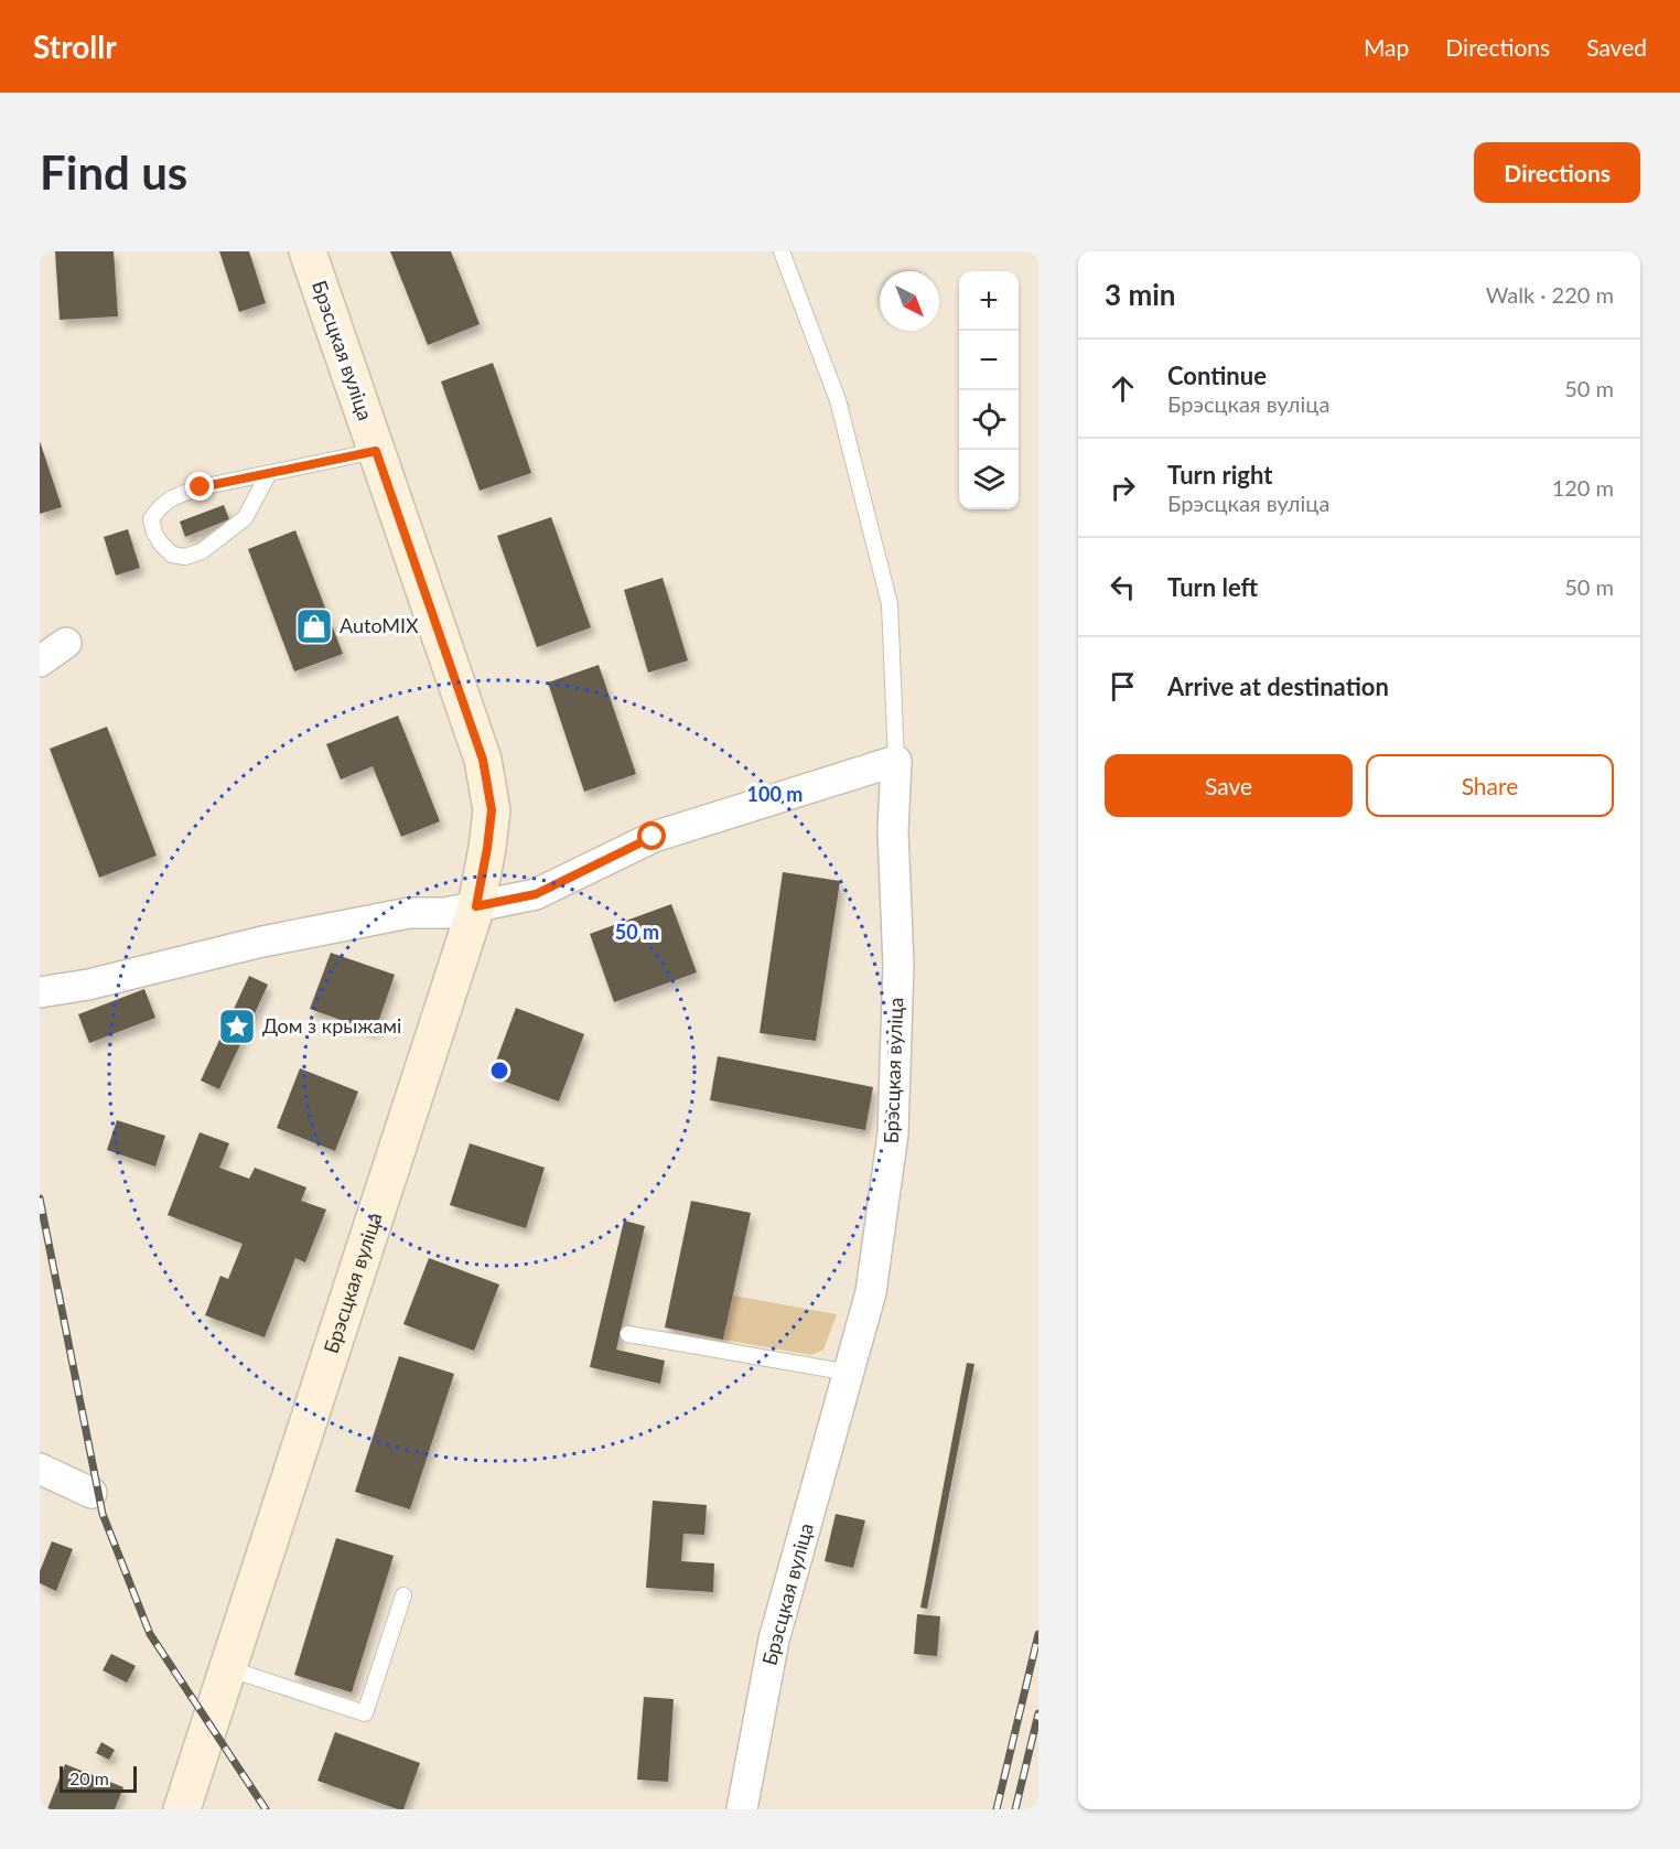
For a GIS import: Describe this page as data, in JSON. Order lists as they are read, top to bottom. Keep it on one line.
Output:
{"streets":{"main road":["Брэсцкая вуліца"]},"places":{"shop":["AutoMIX"],"place":["Дом з крыжамі"]},"scale_bar":"20 m","north":"bottom right","page":{"header":"Strollr","nav":["Map","Directions","Saved"],"buttons":["Directions",["Save","Share"]],"title":"Find us","heading":["3 min","Walk · 220 m"],"map_buttons":["+","−"],"list":[["Continue","Брэсцкая вуліца","50 m"],["Turn right","Брэсцкая вуліца","120 m"],["Turn left","50 m"],"Arrive at destination"],"scale":"20 m"},"rings":["100 m","50 m"]}
